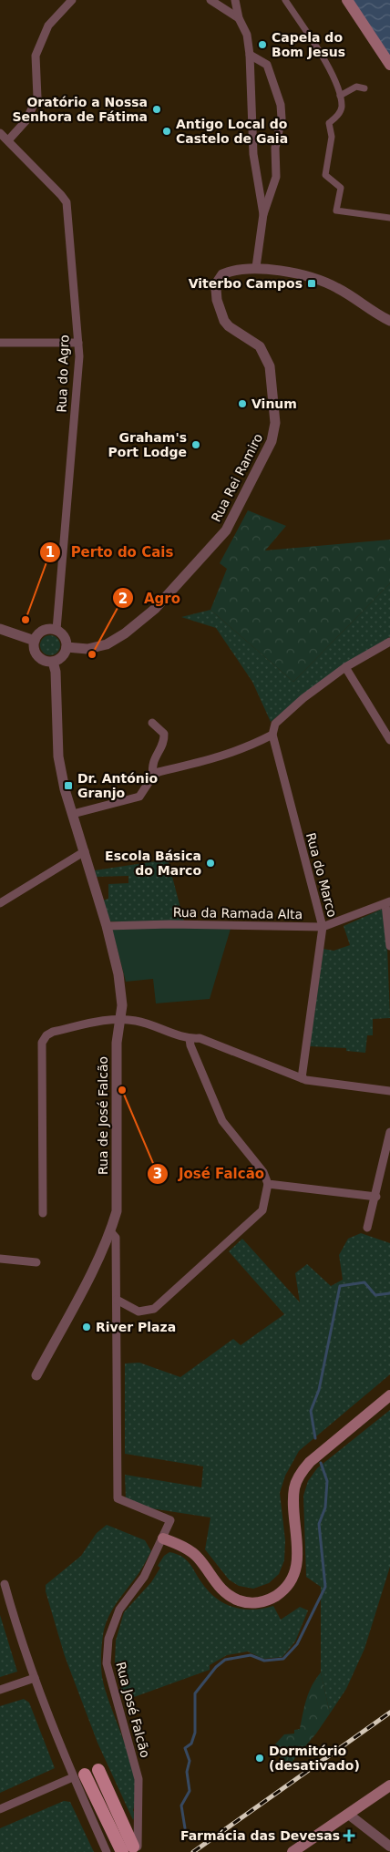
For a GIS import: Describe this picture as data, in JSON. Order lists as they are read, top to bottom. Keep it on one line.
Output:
{"streets":{"street":["Rua do Agro","Rua Rei Ramiro","Rua do Marco","Rua da Ramada Alta","Rua de José Falcão","Rua José Falcão"]},"crossings":[["Rua do Agro","Rua Rei Ramiro"],["Rua do Agro","Rua de José Falcão"],["Rua Rei Ramiro","Rua de José Falcão"],["Rua do Marco","Rua da Ramada Alta"],["Rua da Ramada Alta","Rua de José Falcão"]],"places":{"other":["Capela do Bom Jesus","Oratório a Nossa Senhora de Fátima","Antigo Local do Castelo de Gaia","Vinum","Graham's Port Lodge","Perto do Cais","Agro","Escola Básica do Marco","José Falcão","River Plaza","Dormitório (desativado)"],"transit":["Viterbo Campos","Dr. António Granjo"],"health":["Farmácia das Devesas"]}}
